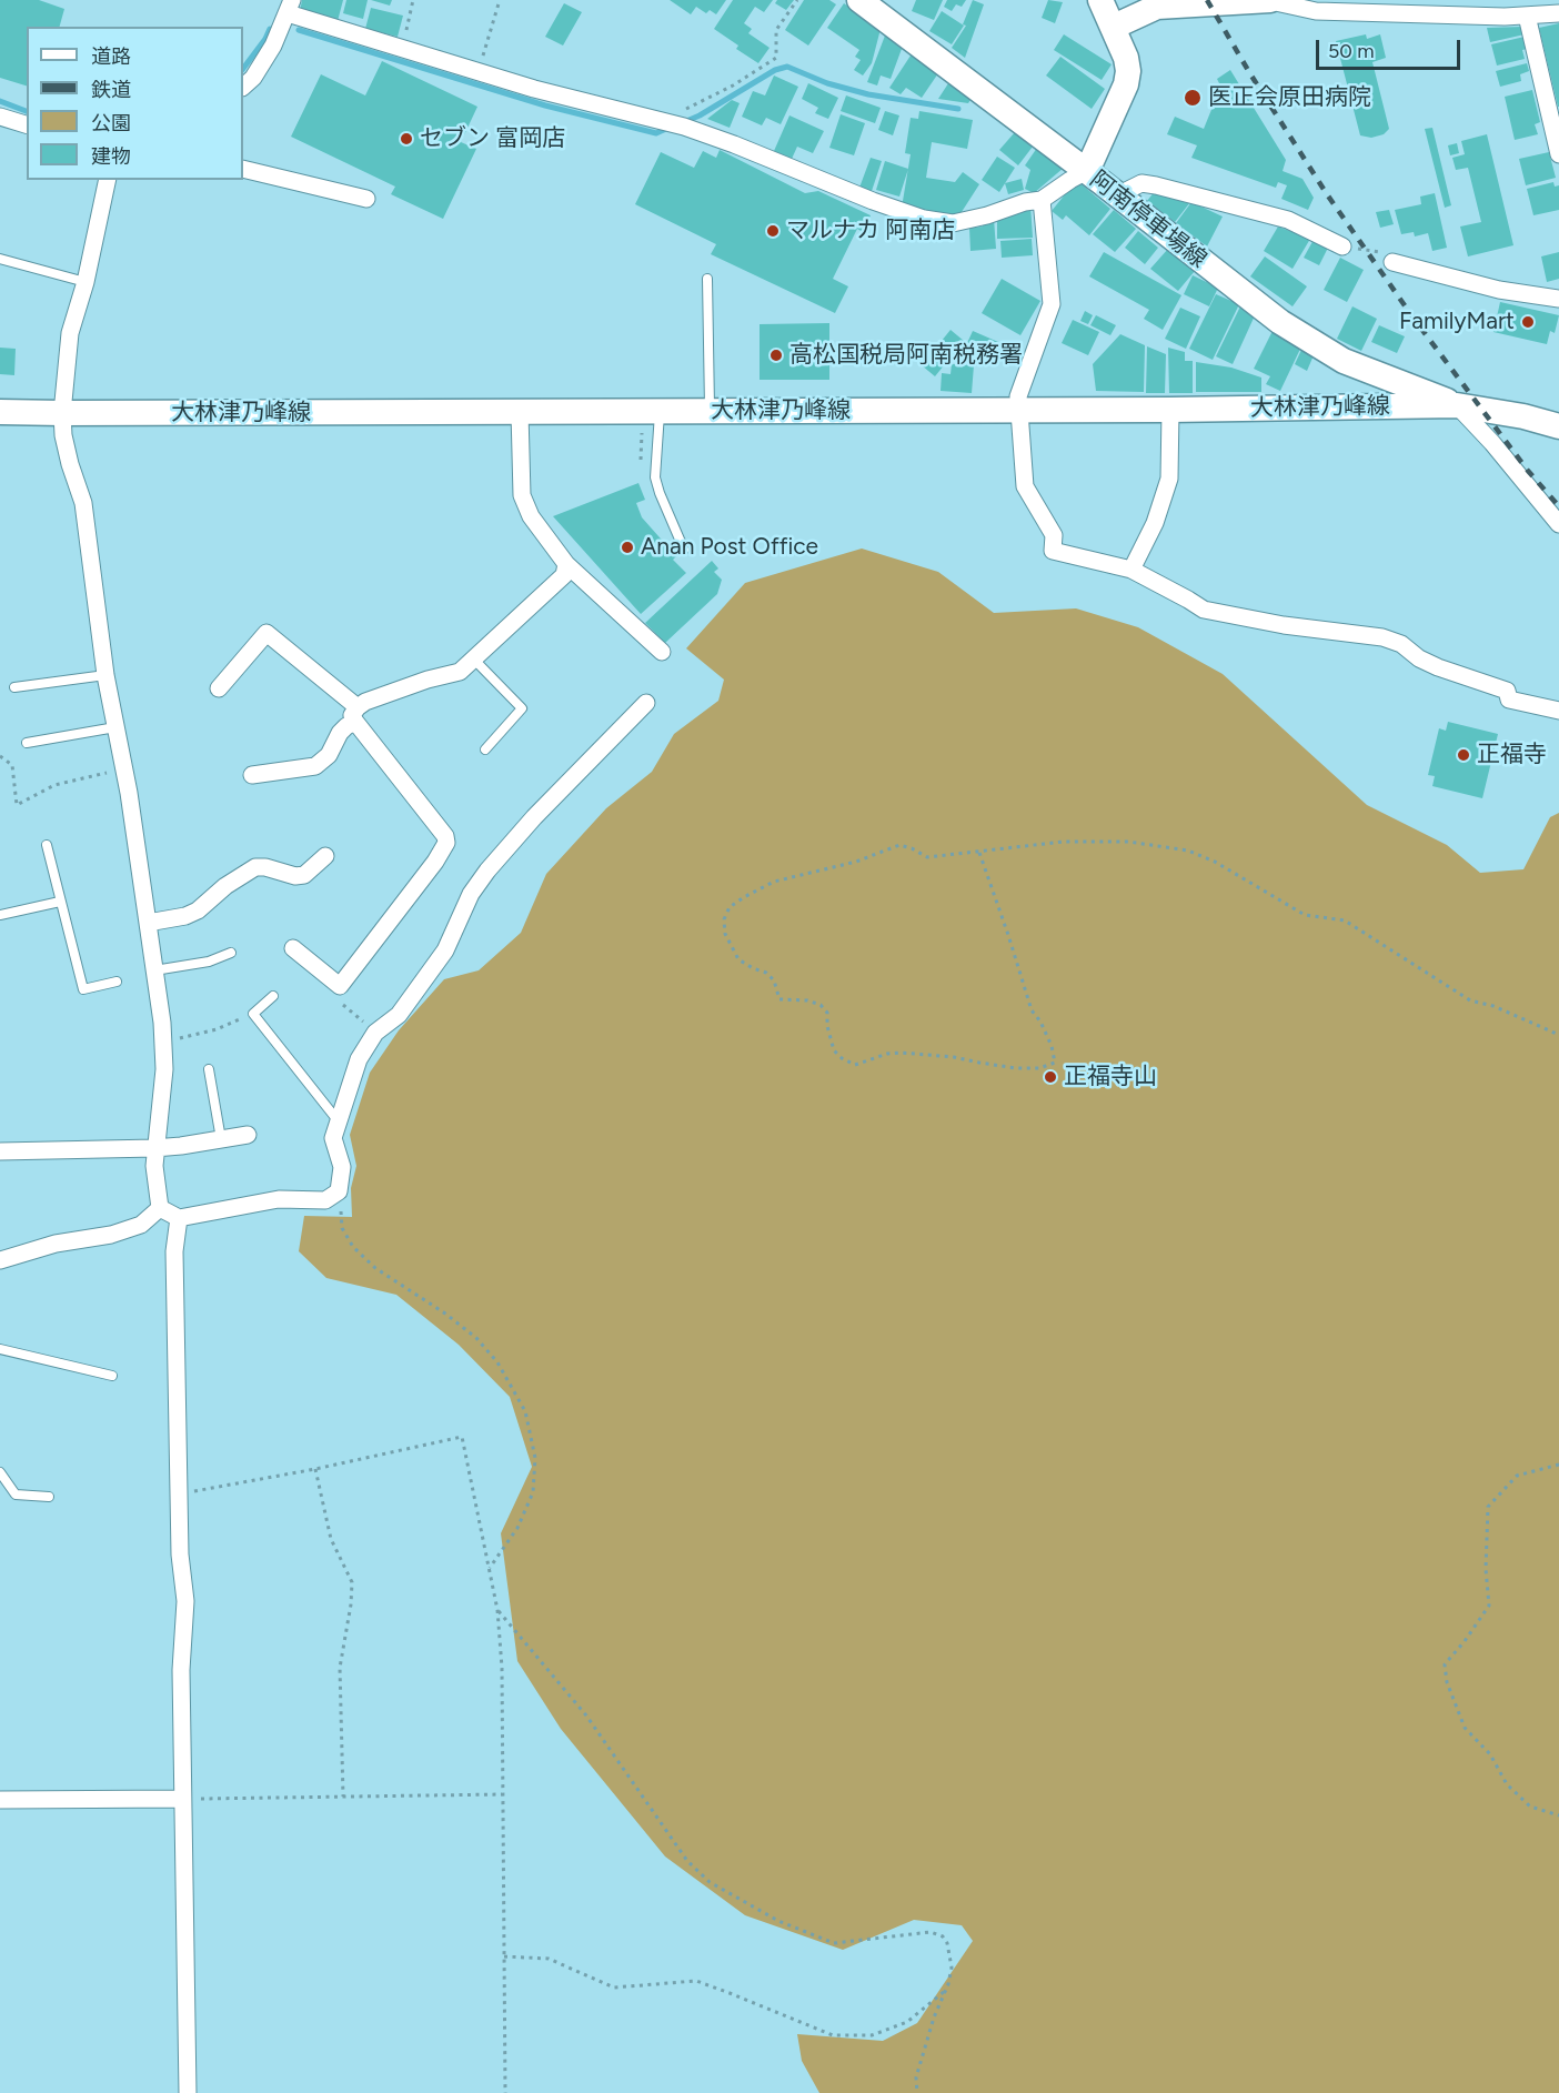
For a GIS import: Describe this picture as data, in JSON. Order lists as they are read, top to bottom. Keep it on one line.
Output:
{"streets":{"main road":["阿南停車場線","大林津乃峰線"]},"crossings":[["阿南停車場線","大林津乃峰線"]],"places":["医正会原田病院","セブン 富岡店","マルナカ 阿南店","FamilyMart","高松国税局阿南税務署","Anan Post Office","正福寺","正福寺山"],"legend":["道路","鉄道","公園","建物"],"scale_bar":"50 m"}
